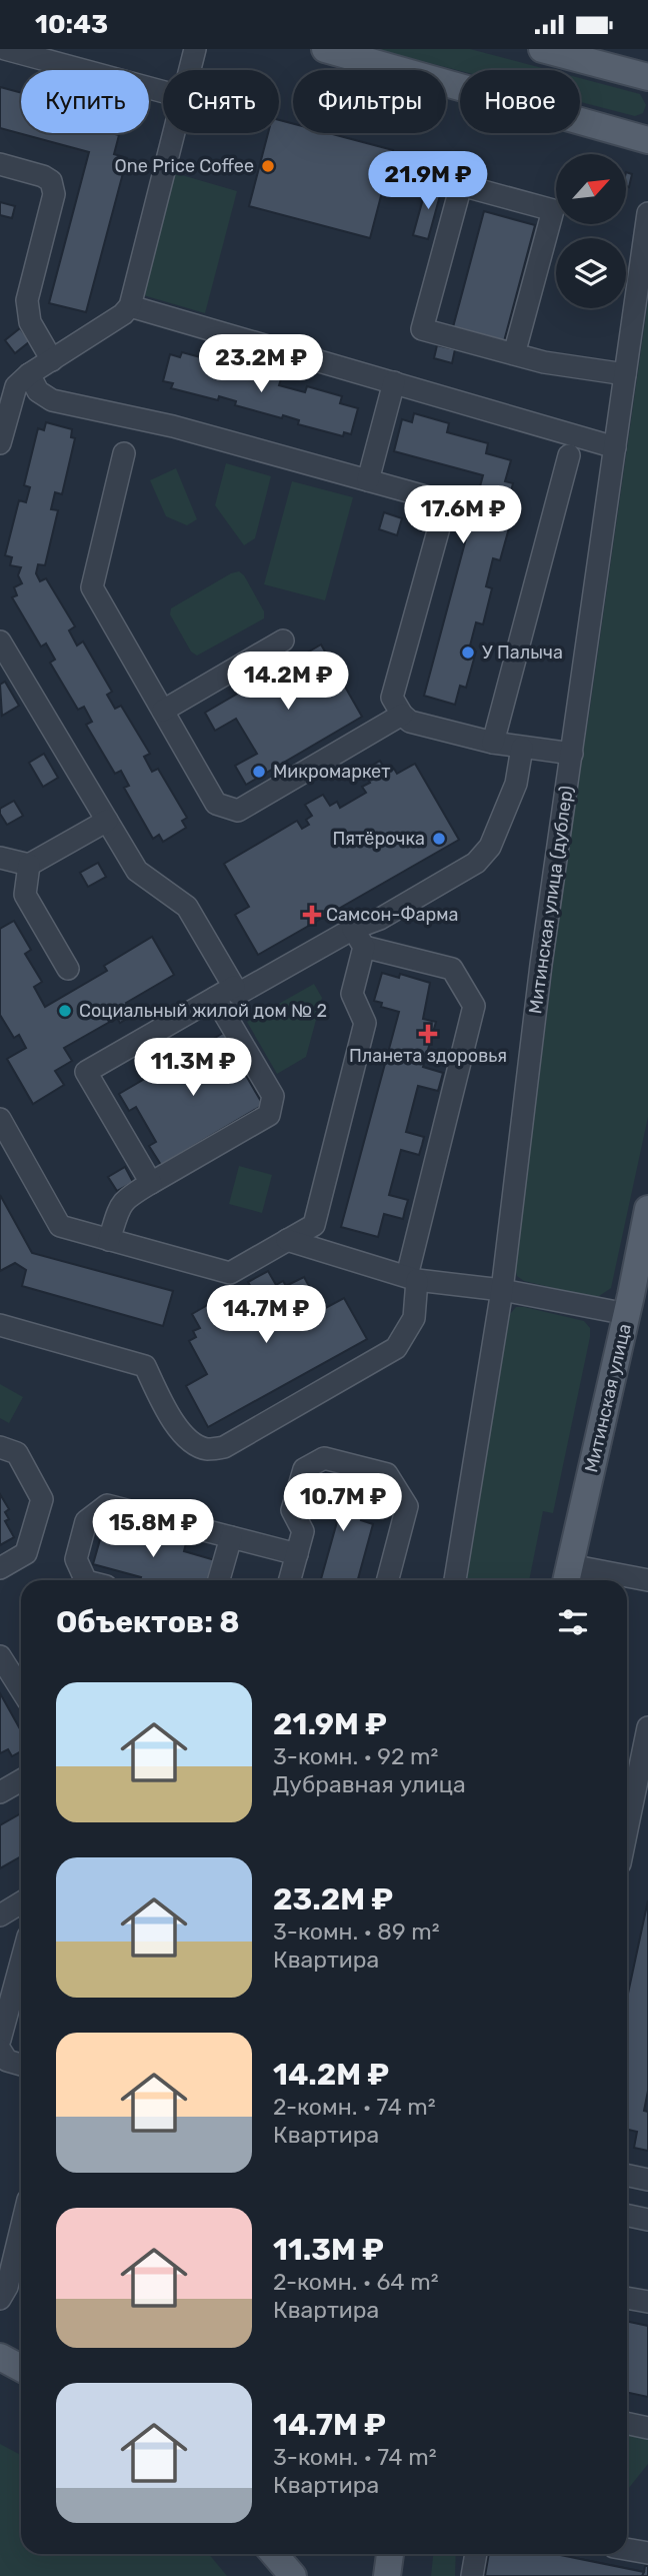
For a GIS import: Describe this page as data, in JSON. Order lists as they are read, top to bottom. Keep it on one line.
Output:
{"streets":{"main road":["Митинская улица"],"street":["Митинская улица (дублер)"]},"places":{"other":["One Price Coffee","У Палыча","Микромаркет","Пятёрочка","Социальный жилой дом № 2"],"health":["Самсон-Фарма","Планета здоровья"]},"north":"top right","page":{"status":"10:43","chip":["Купить","Снять","Фильтры","Новое"],"price":["21.9M ₽","23.2M ₽","17.6M ₽","14.2M ₽","11.3M ₽","14.7M ₽","10.7M ₽","15.8M ₽"],"heading":"Объектов: 8","list":[{"name":"21.9M ₽","note":"3-комн. · 92 m² · Дубравная улица"},{"name":"23.2M ₽","note":"3-комн. · 89 m² · Квартира"},{"name":"14.2M ₽","note":"2-комн. · 74 m² · Квартира"},{"name":"11.3M ₽","note":"2-комн. · 64 m² · Квартира"},{"name":"14.7M ₽","note":"3-комн. · 74 m² · Квартира"}]}}
